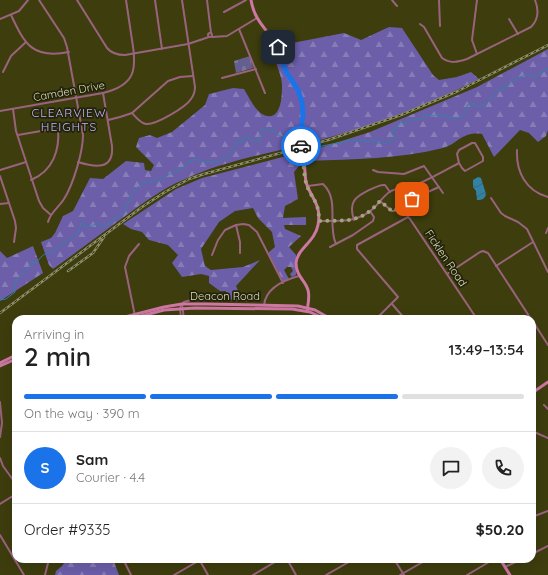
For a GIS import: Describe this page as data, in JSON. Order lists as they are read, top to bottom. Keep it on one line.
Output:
{"streets":{"main road":["Deacon Road"],"street":["Camden Drive","Ficklen Road"]},"districts":["CLEARVIEW HEIGHTS"],"page":{"heading":["2 min","Arriving in","13:49–13:54"],"panel":["Sam","Courier · 4.4","Order #9335","$50.20"],"bar":"On the way · 390 m","round":"S"}}
